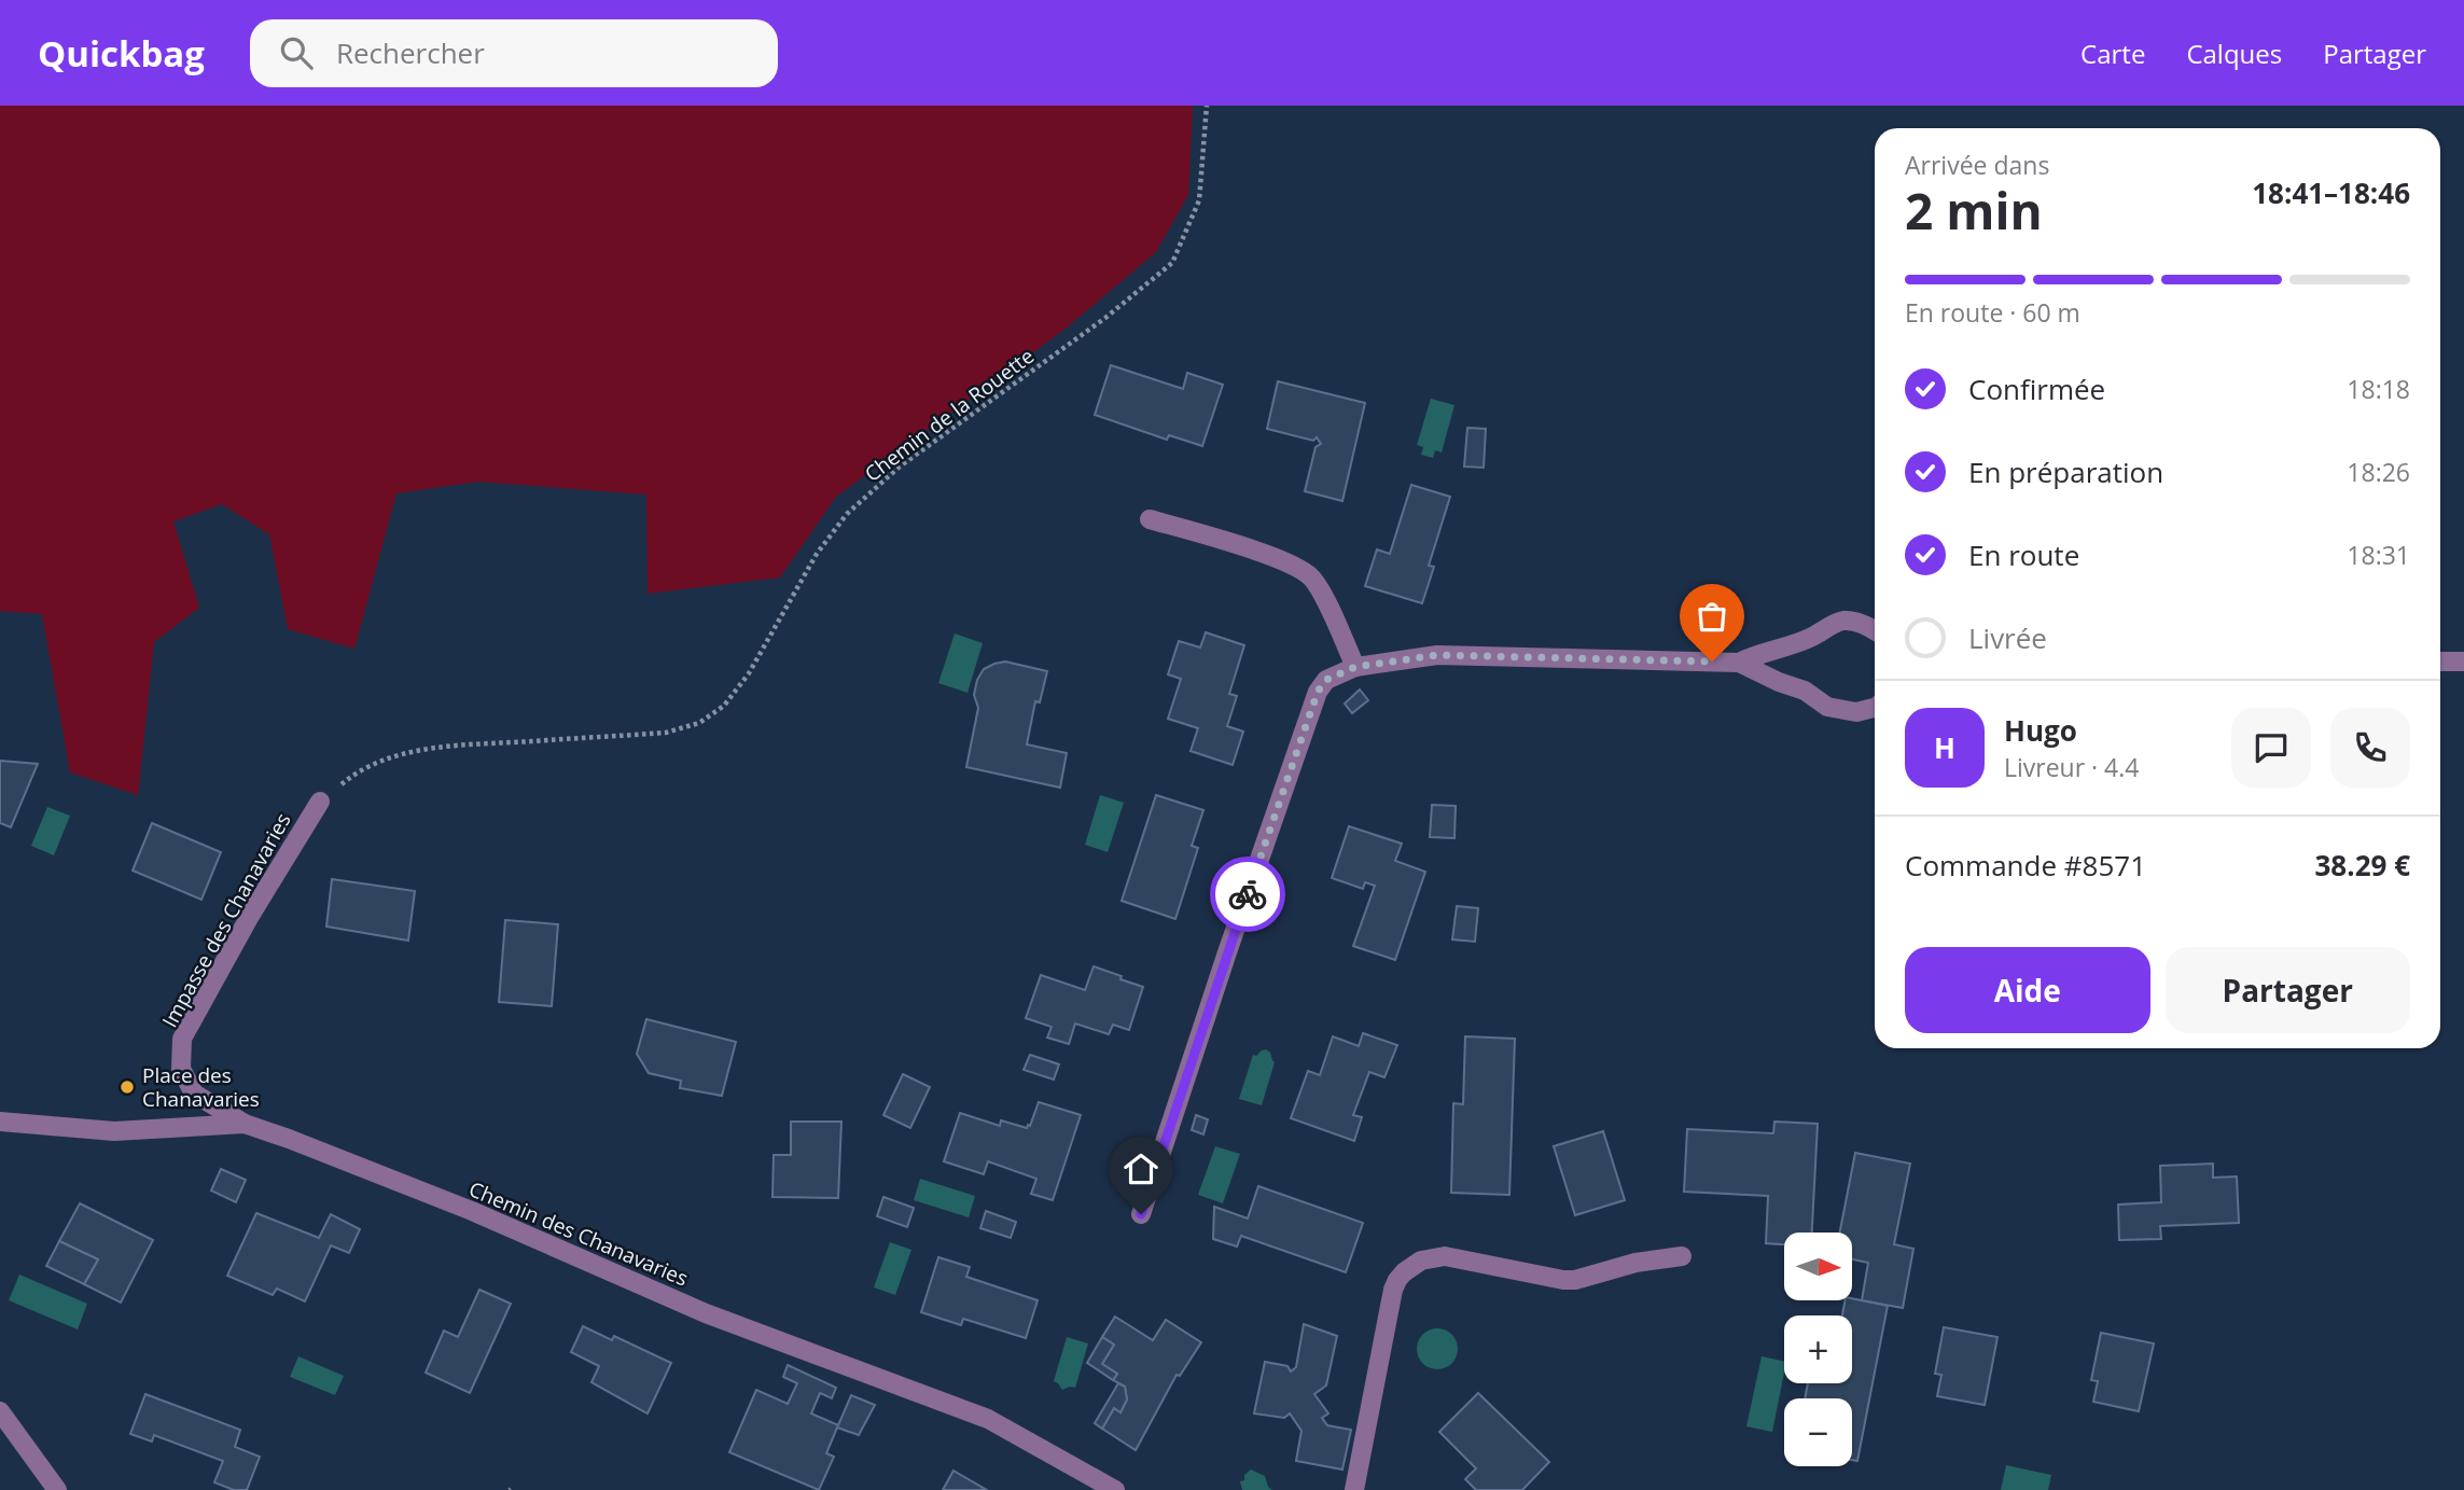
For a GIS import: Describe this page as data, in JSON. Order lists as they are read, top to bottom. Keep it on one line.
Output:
{"streets":{"street":["Impasse des Chanavaries","Chemin des Chanavaries"],"path":["Chemin de la Rouette"]},"crossings":[["Chemin de la Rouette","Impasse des Chanavaries"],["Impasse des Chanavaries","Chemin des Chanavaries"]],"places":["Place des Chanavaries"],"north":"right","page":{"header":"Quickbag","search":"Rechercher","nav":["Carte","Calques","Partager"],"heading":["2 min","Arrivée dans","18:41–18:46"],"panel":["Hugo","Livreur · 4.4","Commande #8571","38.29 €"],"bar":"En route · 60 m","list":[["Confirmée","18:18"],["En préparation","18:26"],["En route","18:31"],"Livrée"],"round":"H","buttons":["Aide","Partager"],"map_buttons":["+","−"]}}
